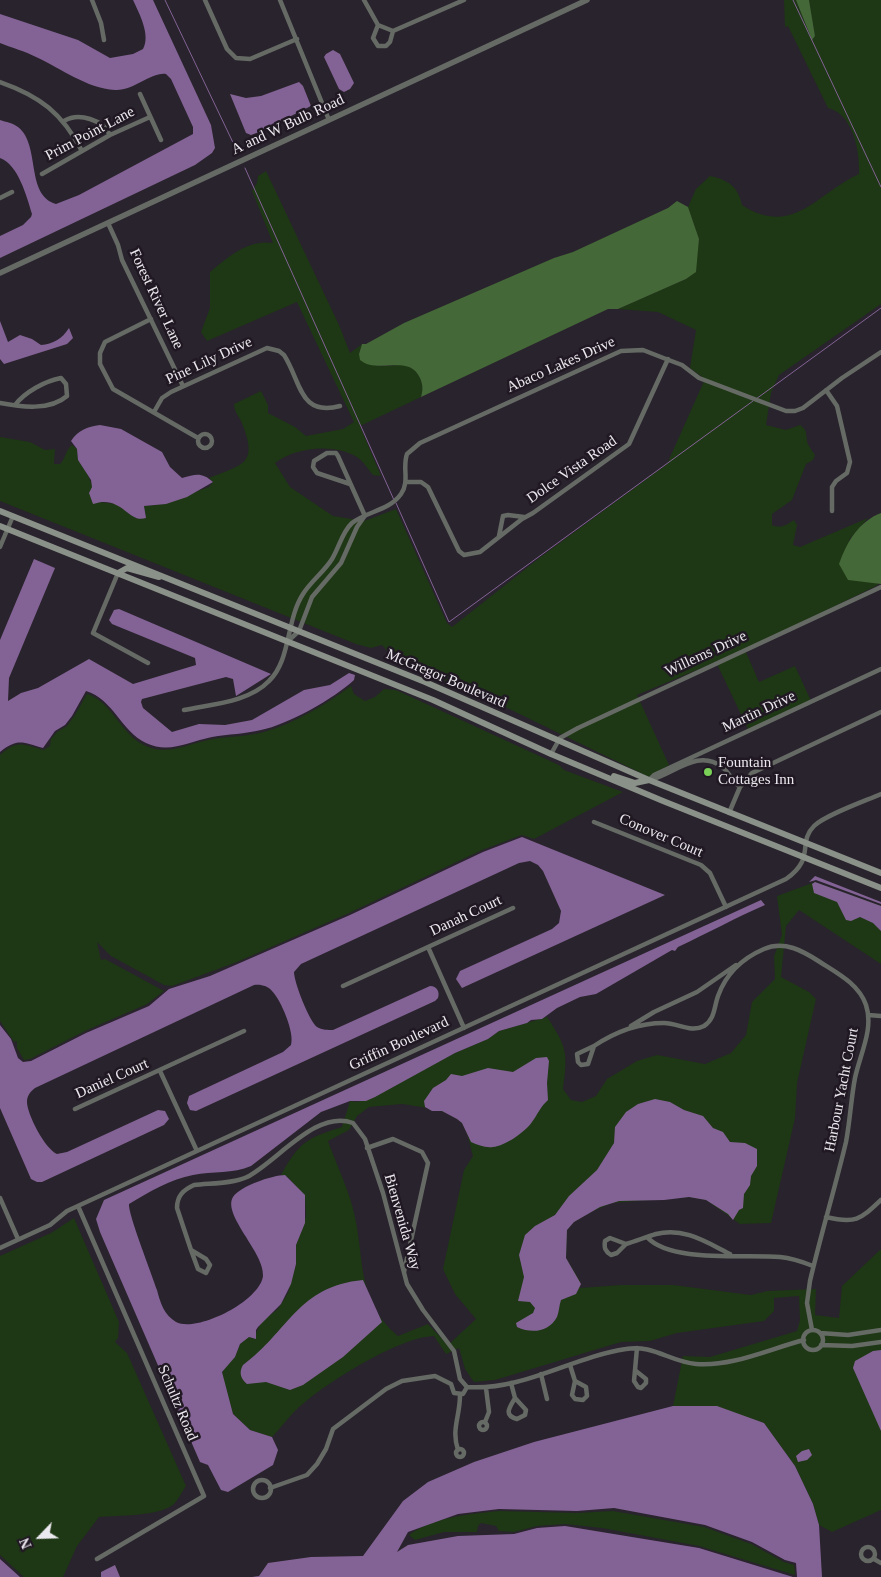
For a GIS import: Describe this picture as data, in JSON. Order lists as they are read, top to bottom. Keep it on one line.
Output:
{"streets":{"main road":["McGregor Boulevard"],"street":["A and W Bulb Road","Prim Point Lane","Forest River Lane","Pine Lily Drive","Abaco Lakes Drive","Dolce Vista Road","Willems Drive","Martin Drive","Conover Court","Danah Court","Griffin Boulevard","Daniel Court","Harbour Yacht Court","Bienvenida Way","Schultz Road"]},"crossings":[["A and W Bulb Road","Forest River Lane"],["Forest River Lane","Pine Lily Drive"],["Abaco Lakes Drive","Dolce Vista Road"],["Willems Drive","McGregor Boulevard"],["McGregor Boulevard","Martin Drive"],["McGregor Boulevard","Griffin Boulevard"],["Conover Court","Griffin Boulevard"],["Danah Court","Griffin Boulevard"],["Griffin Boulevard","Daniel Court"],["Griffin Boulevard","Schultz Road"]],"places":["Fountain Cottages Inn"],"north":"bottom left"}
